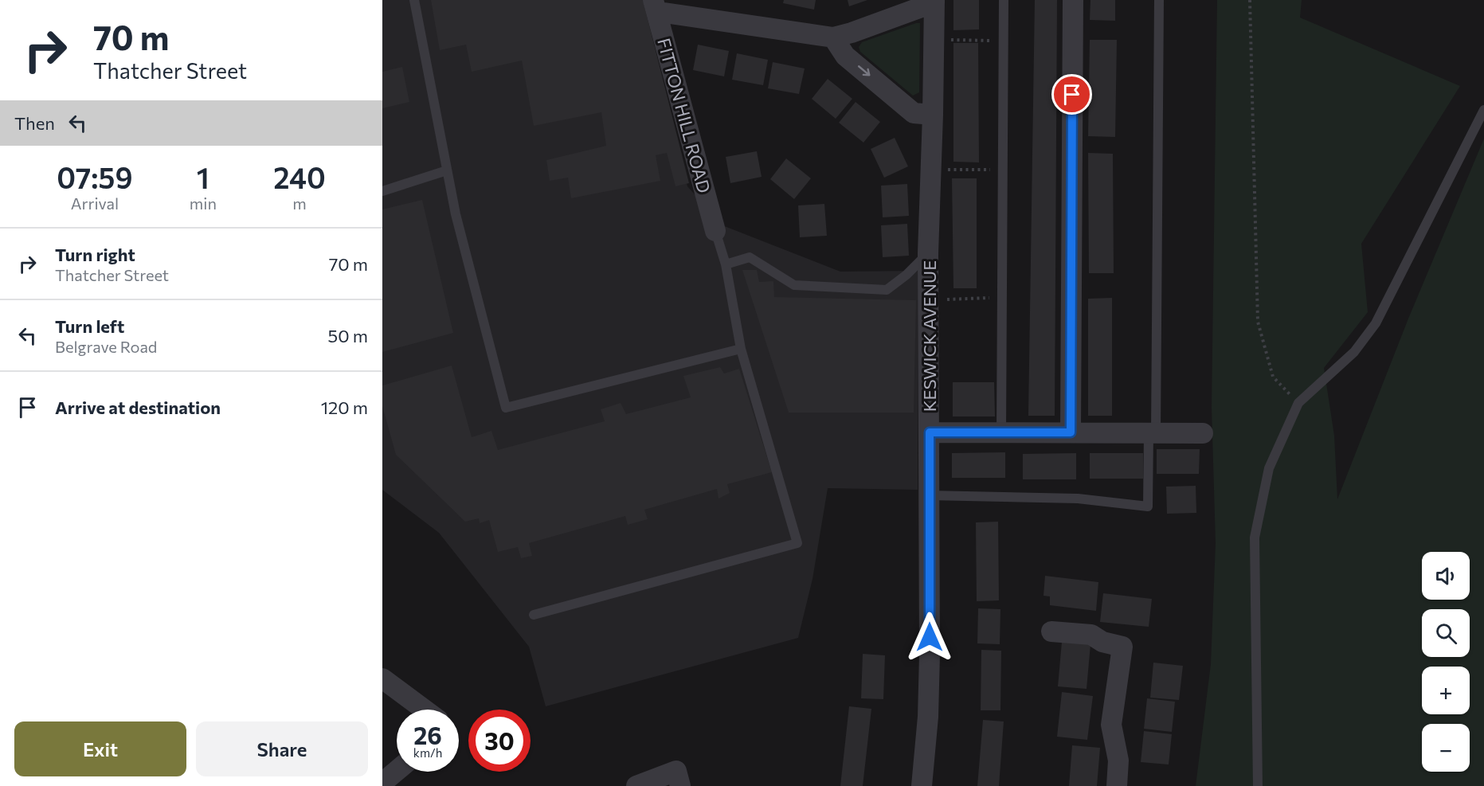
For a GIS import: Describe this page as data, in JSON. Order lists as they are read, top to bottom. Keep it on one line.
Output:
{"streets":{"street":["FITTON HILL ROAD","KESWICK AVENUE"]},"page":{"turn":["70 m","Thatcher Street"],"then":"Then","eta":["07:59","Arrival","1","min","240","m"],"list":[{"name":"Turn right","note":"Thatcher Street","value":"70 m"},{"name":"Turn left","note":"Belgrave Road","value":"50 m"},{"name":"Arrive at destination","value":"120 m"}],"map_buttons":["+","−"],"speed":"26 km/h","limit":"30","buttons":["Exit","Share"]}}
